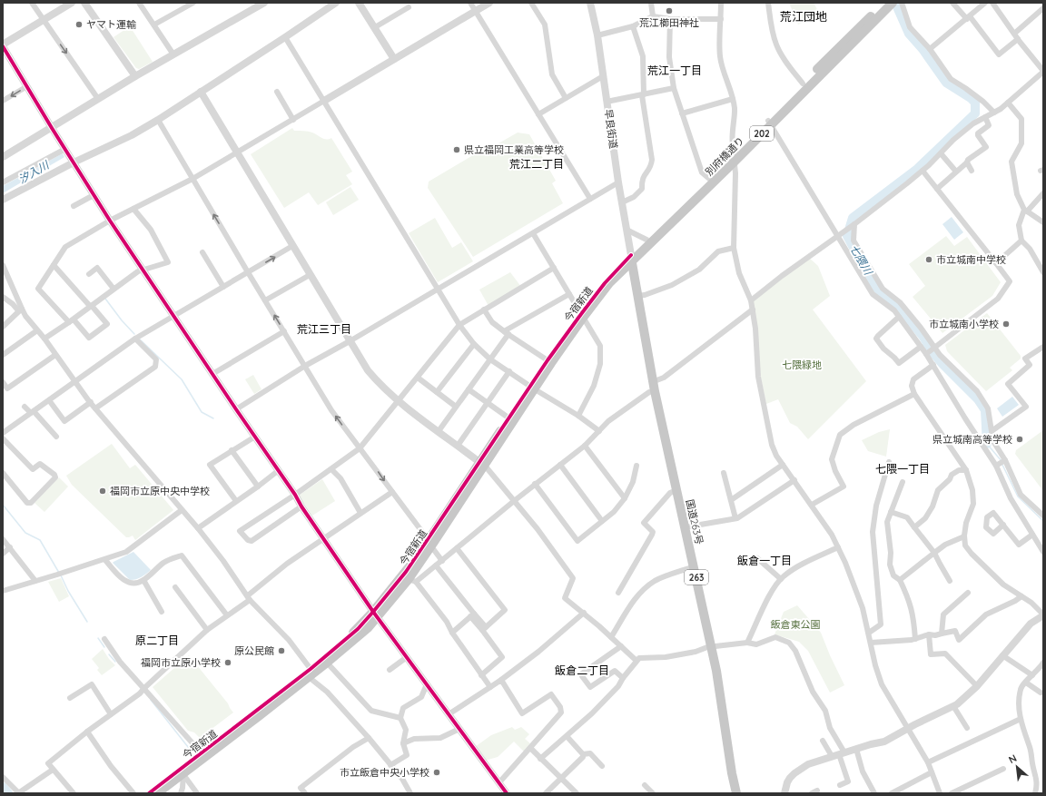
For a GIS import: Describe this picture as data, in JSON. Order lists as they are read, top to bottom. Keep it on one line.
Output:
{"streets":{"highway":["202","別府橋通り","今宿新道","国道263号","263"],"street":["早良街道"]},"crossings":[["早良街道","別府橋通り"],["早良街道","今宿新道"],["早良街道","国道263号"],["別府橋通り","今宿新道"],["別府橋通り","国道263号"],["今宿新道","国道263号"]],"districts":["荒江団地","荒江一丁目","荒江二丁目","荒江三丁目","七隈一丁目","飯倉一丁目","原二丁目","飯倉二丁目"],"water":["汐入川","七隈川"],"parks":["七隈緑地","飯倉東公園"],"places":["荒江櫛田神社","ヤマト運輸","県立福岡工業高等学校","市立城南中学校","市立城南小学校","県立城南高等学校","福岡市立原中央中学校","原公民館","福岡市立原小学校","市立飯倉中央小学校"],"north":"top left"}
